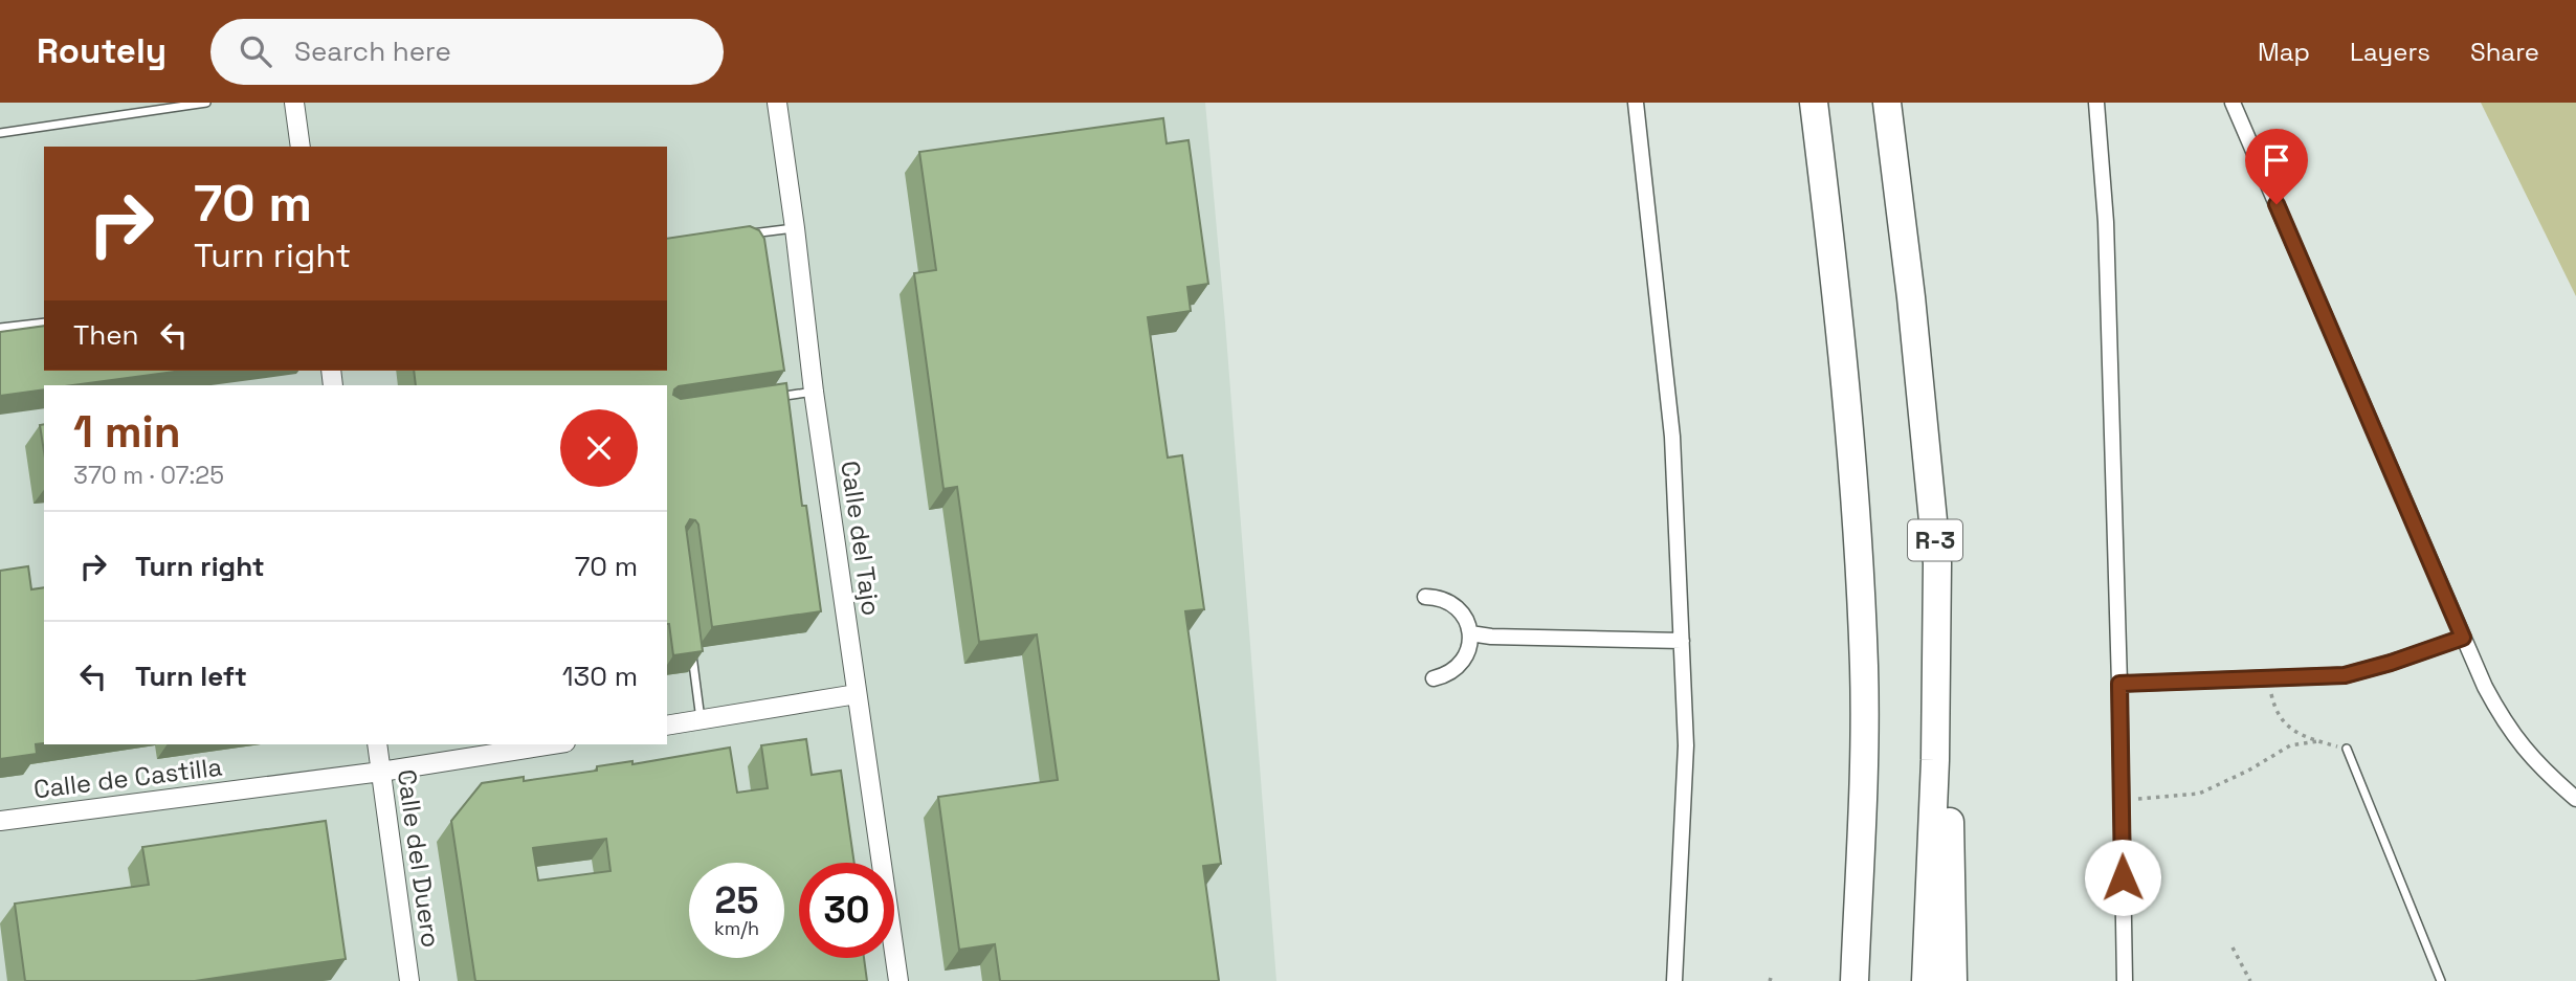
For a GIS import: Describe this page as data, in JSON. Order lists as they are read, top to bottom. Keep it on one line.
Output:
{"streets":{"highway":["R-3"],"street":["Calle del Tajo","Calle de Castilla","Calle del Duero"]},"crossings":[["Calle de Castilla","Calle del Duero"]],"page":{"header":"Routely","search":"Search here","nav":["Map","Layers","Share"],"turn":["70 m","Turn right"],"then":"Then","heading":["1 min","370 m · 07:25"],"list":[{"name":"Turn right","value":"70 m"},{"name":"Turn left","value":"130 m"}],"speed":"25 km/h","limit":"30"}}
